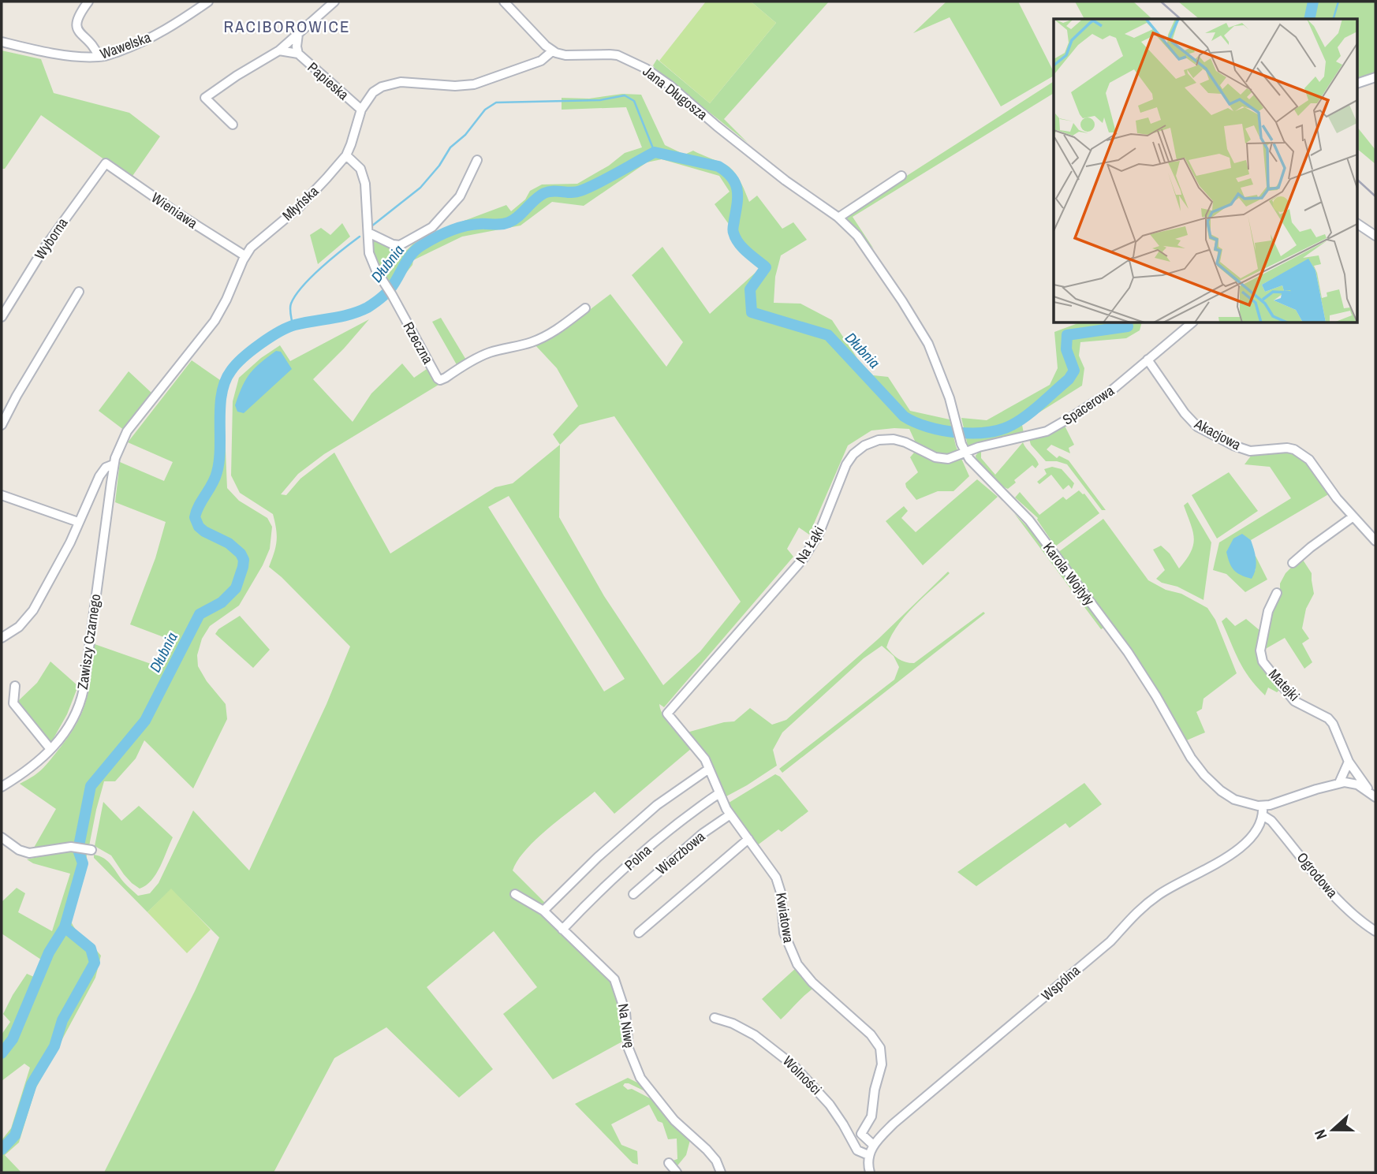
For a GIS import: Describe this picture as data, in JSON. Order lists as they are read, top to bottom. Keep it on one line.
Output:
{"streets":{"street":["Wawelska","Papieska","Jana Długosza","Młyńska","Wieniawa","Wyborna","Rzeczna","Spacerowa","Akacjowa","Na Łąki","Karola Wojtyły","Zawiszy Czarnego","Matejki","Wierzbowa","Polna","Ogrodowa","Kwiatowa","Wspólna","Na Niwę","Wolności"]},"crossings":[["Papieska","Młyńska"],["Jana Długosza","Młyńska"],["Jana Długosza","Karola Wojtyły"],["Młyńska","Wieniawa"],["Młyńska","Rzeczna"],["Młyńska","Zawiszy Czarnego"],["Wieniawa","Wyborna"],["Spacerowa","Akacjowa"],["Spacerowa","Na Łąki"],["Spacerowa","Karola Wojtyły"],["Na Łąki","Karola Wojtyły"],["Na Łąki","Kwiatowa"],["Karola Wojtyły","Ogrodowa"],["Karola Wojtyły","Wspólna"],["Wierzbowa","Kwiatowa"],["Polna","Kwiatowa"],["Polna","Na Niwę"],["Ogrodowa","Wspólna"],["Kwiatowa","Wspólna"],["Wspólna","Wolności"]],"districts":["RACIBOROWICE"],"water":["Dłubnia"],"north":"left"}
